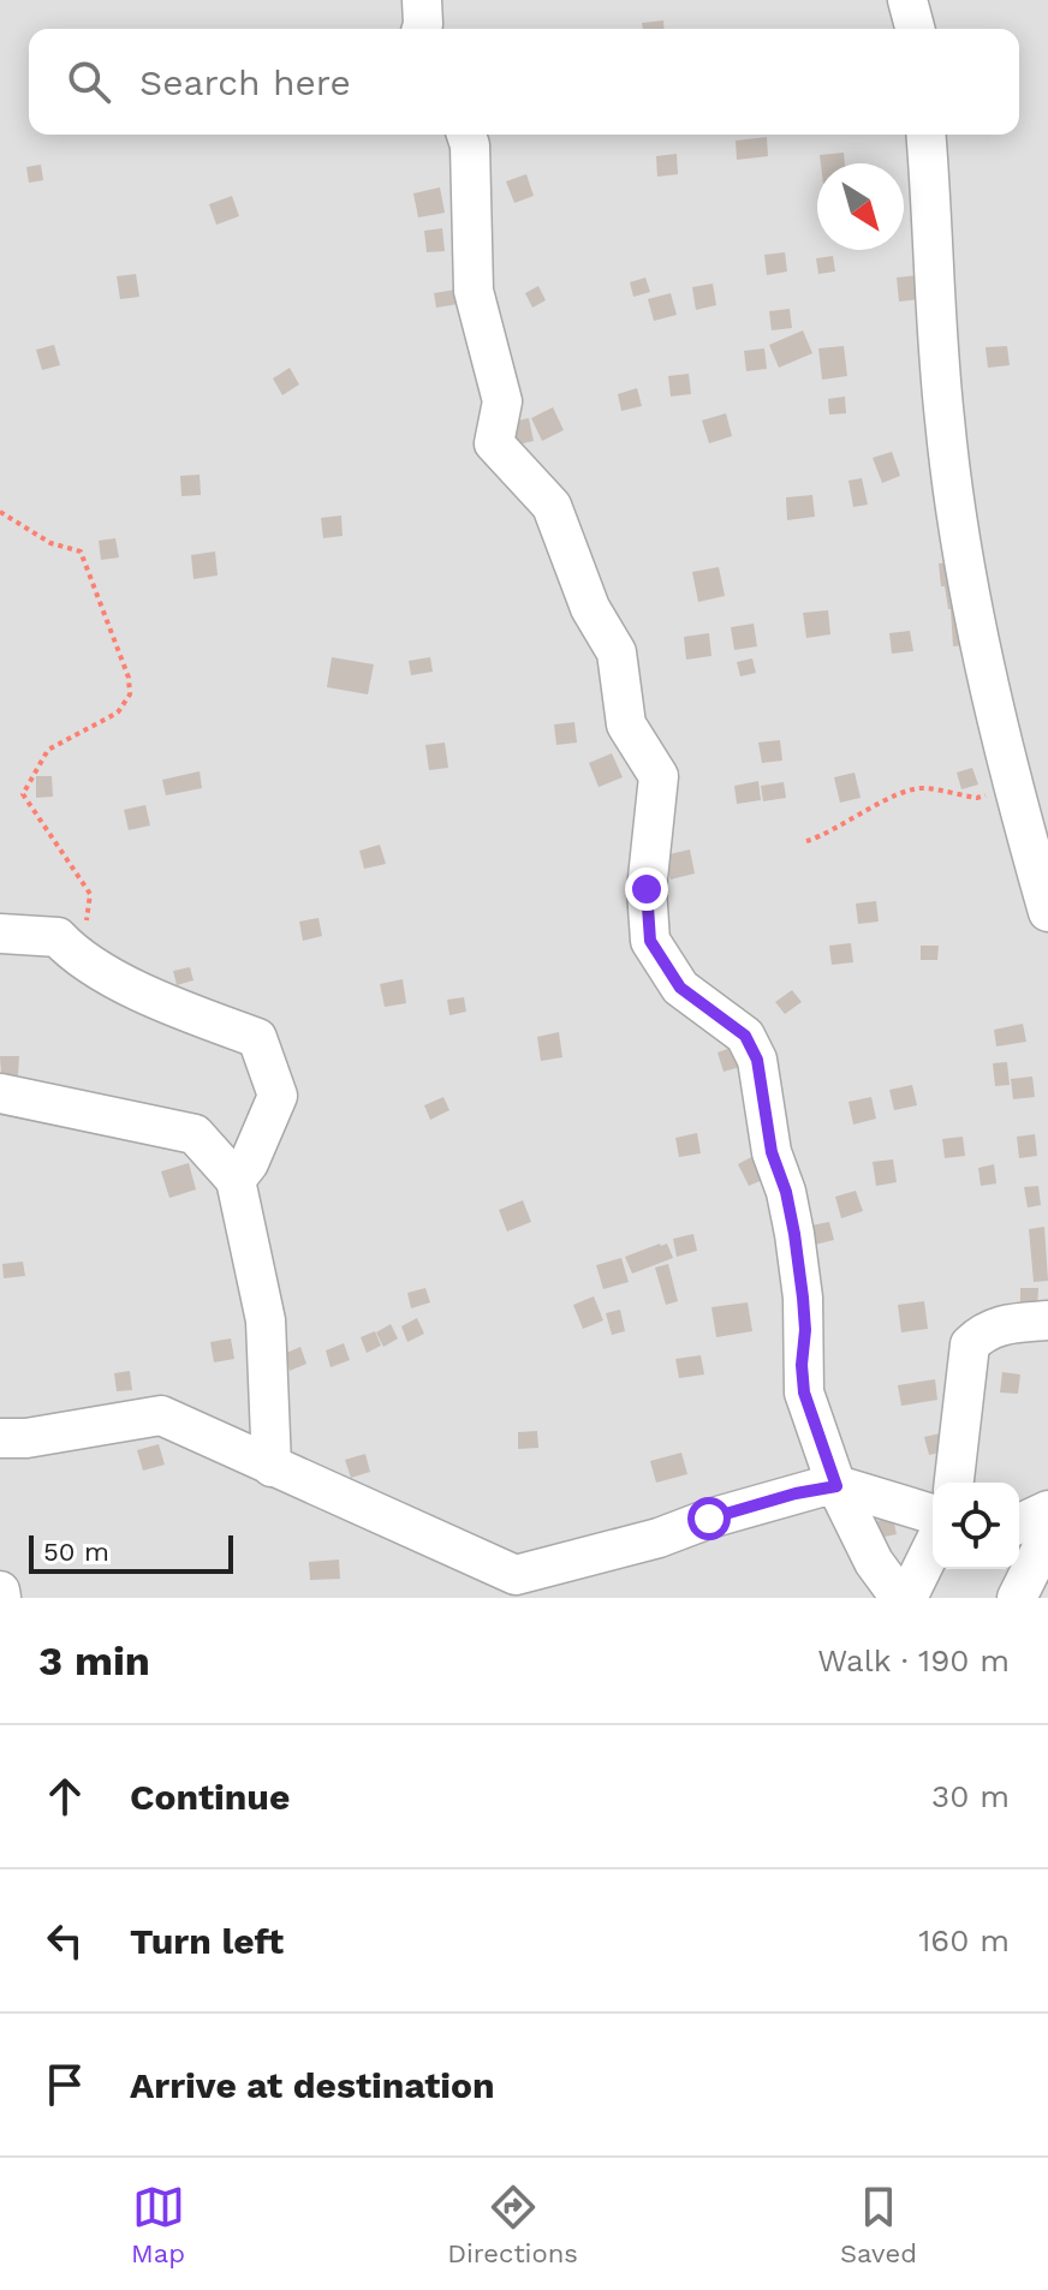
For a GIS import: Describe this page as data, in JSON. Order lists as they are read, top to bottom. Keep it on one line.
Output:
{"scale_bar":"50 m","north":"bottom right","page":{"search":"Search here","scale":"50 m","heading":["3 min","Walk · 190 m"],"list":[["Continue","30 m"],["Turn left","160 m"],"Arrive at destination"],"nav":["Map","Directions","Saved"]}}
